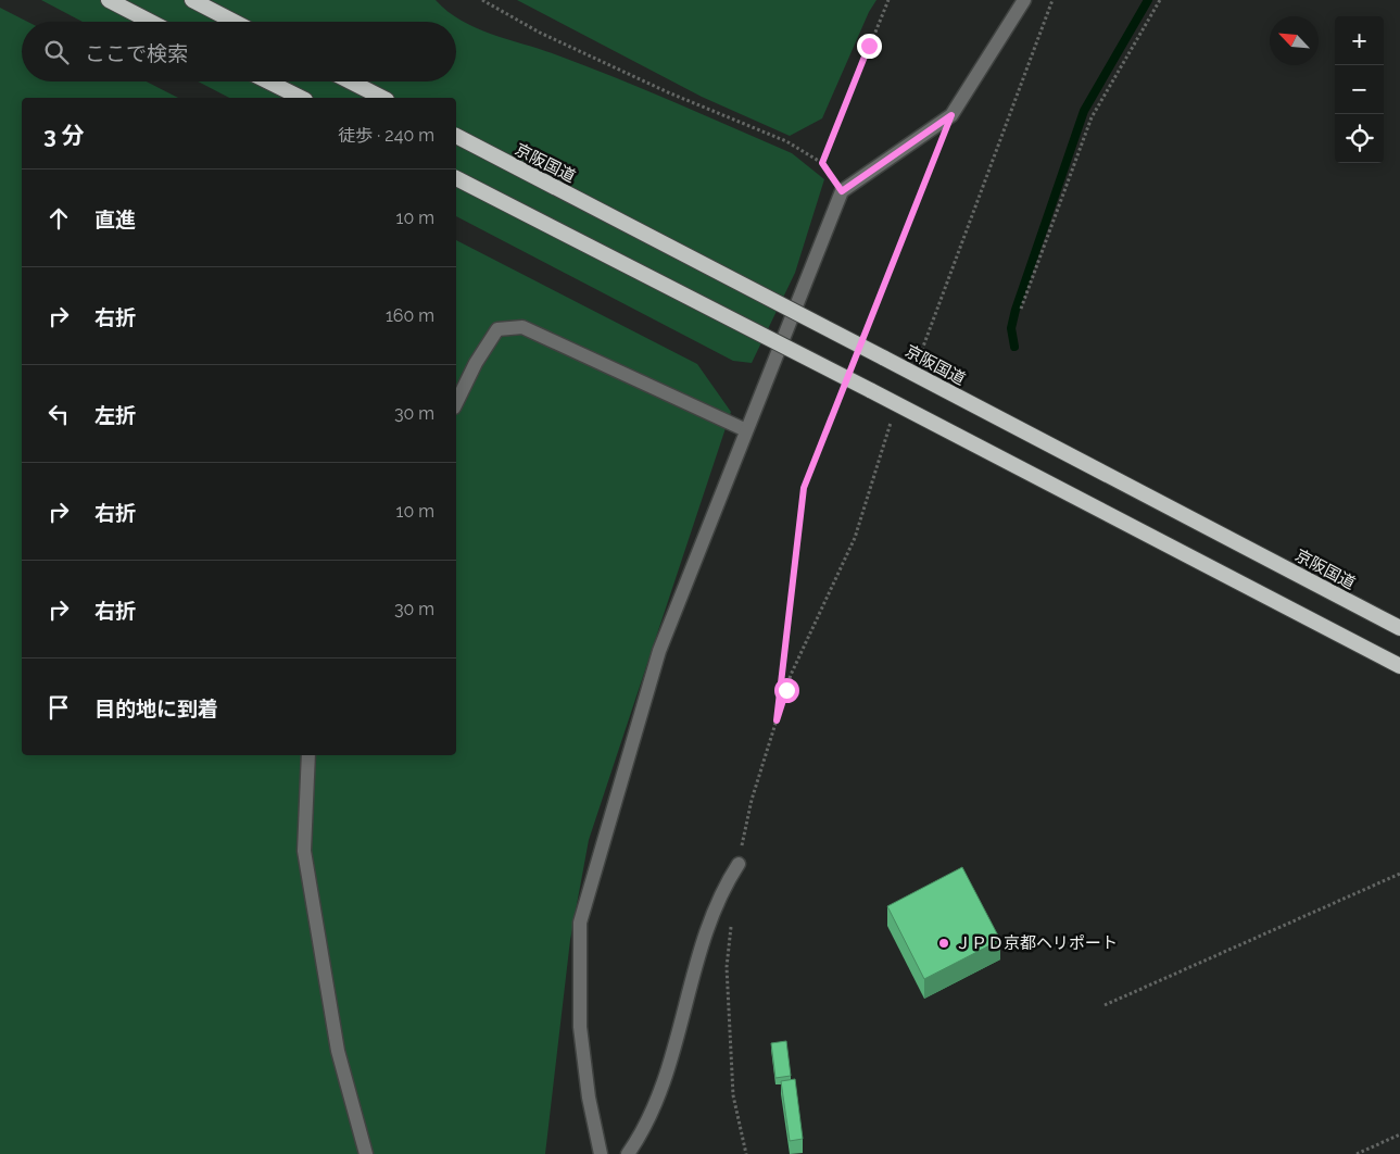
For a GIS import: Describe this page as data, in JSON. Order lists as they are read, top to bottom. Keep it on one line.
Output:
{"streets":{"highway":["京阪国道"]},"places":["ＪＰＤ京都ヘリポート"],"north":"top left","page":{"map_buttons":["+","−"],"search":"ここで検索","heading":["3 分","徒歩 · 240 m"],"list":[["直進","10 m"],["右折","160 m"],["左折","30 m"],["右折","10 m"],["右折","30 m"],"目的地に到着"]}}
